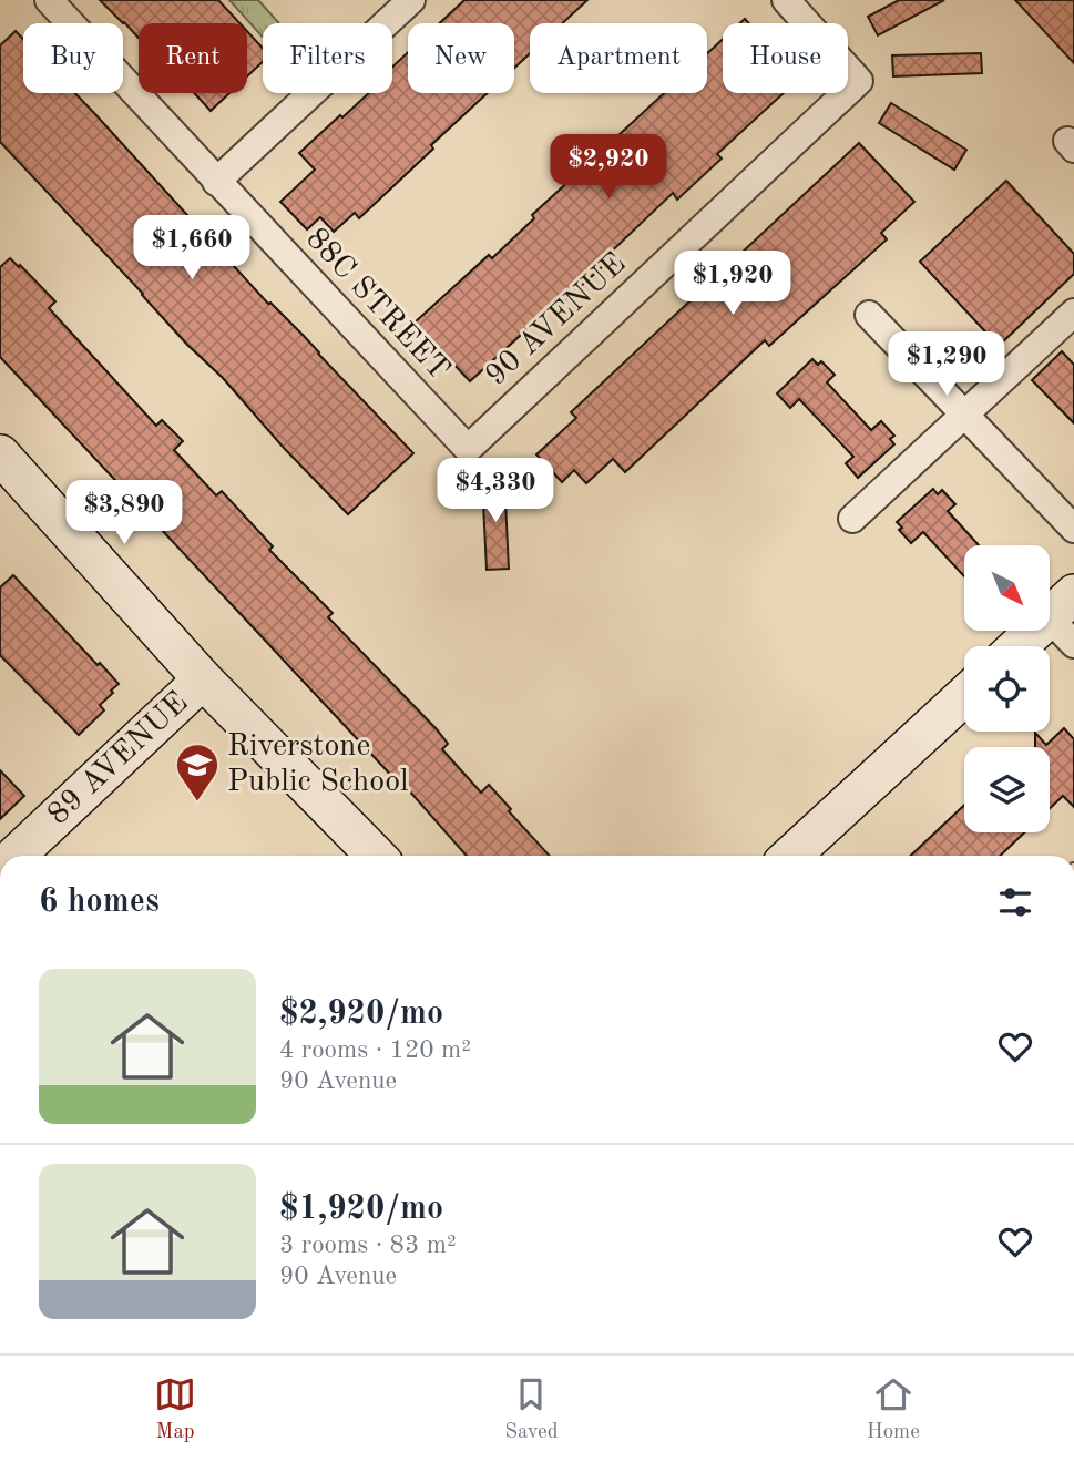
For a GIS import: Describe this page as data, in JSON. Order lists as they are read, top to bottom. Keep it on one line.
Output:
{"streets":{"street":["88C STREET","90 AVENUE","89 AVENUE"]},"crossings":[["88C STREET","90 AVENUE"]],"places":{"school or university":["Riverstone Public School"]},"north":"bottom right","page":{"chip":["Buy","Rent","Filters","New","Apartment","House"],"price":["$2,920","$1,660","$1,920","$1,290","$4,330","$3,890"],"heading":"6 homes","list":[{"name":"$2,920/mo","note":"4 rooms · 120 m² · 90 Avenue"},{"name":"$1,920/mo","note":"3 rooms · 83 m² · 90 Avenue"}],"tabs":["Map","Saved","Home"]}}
